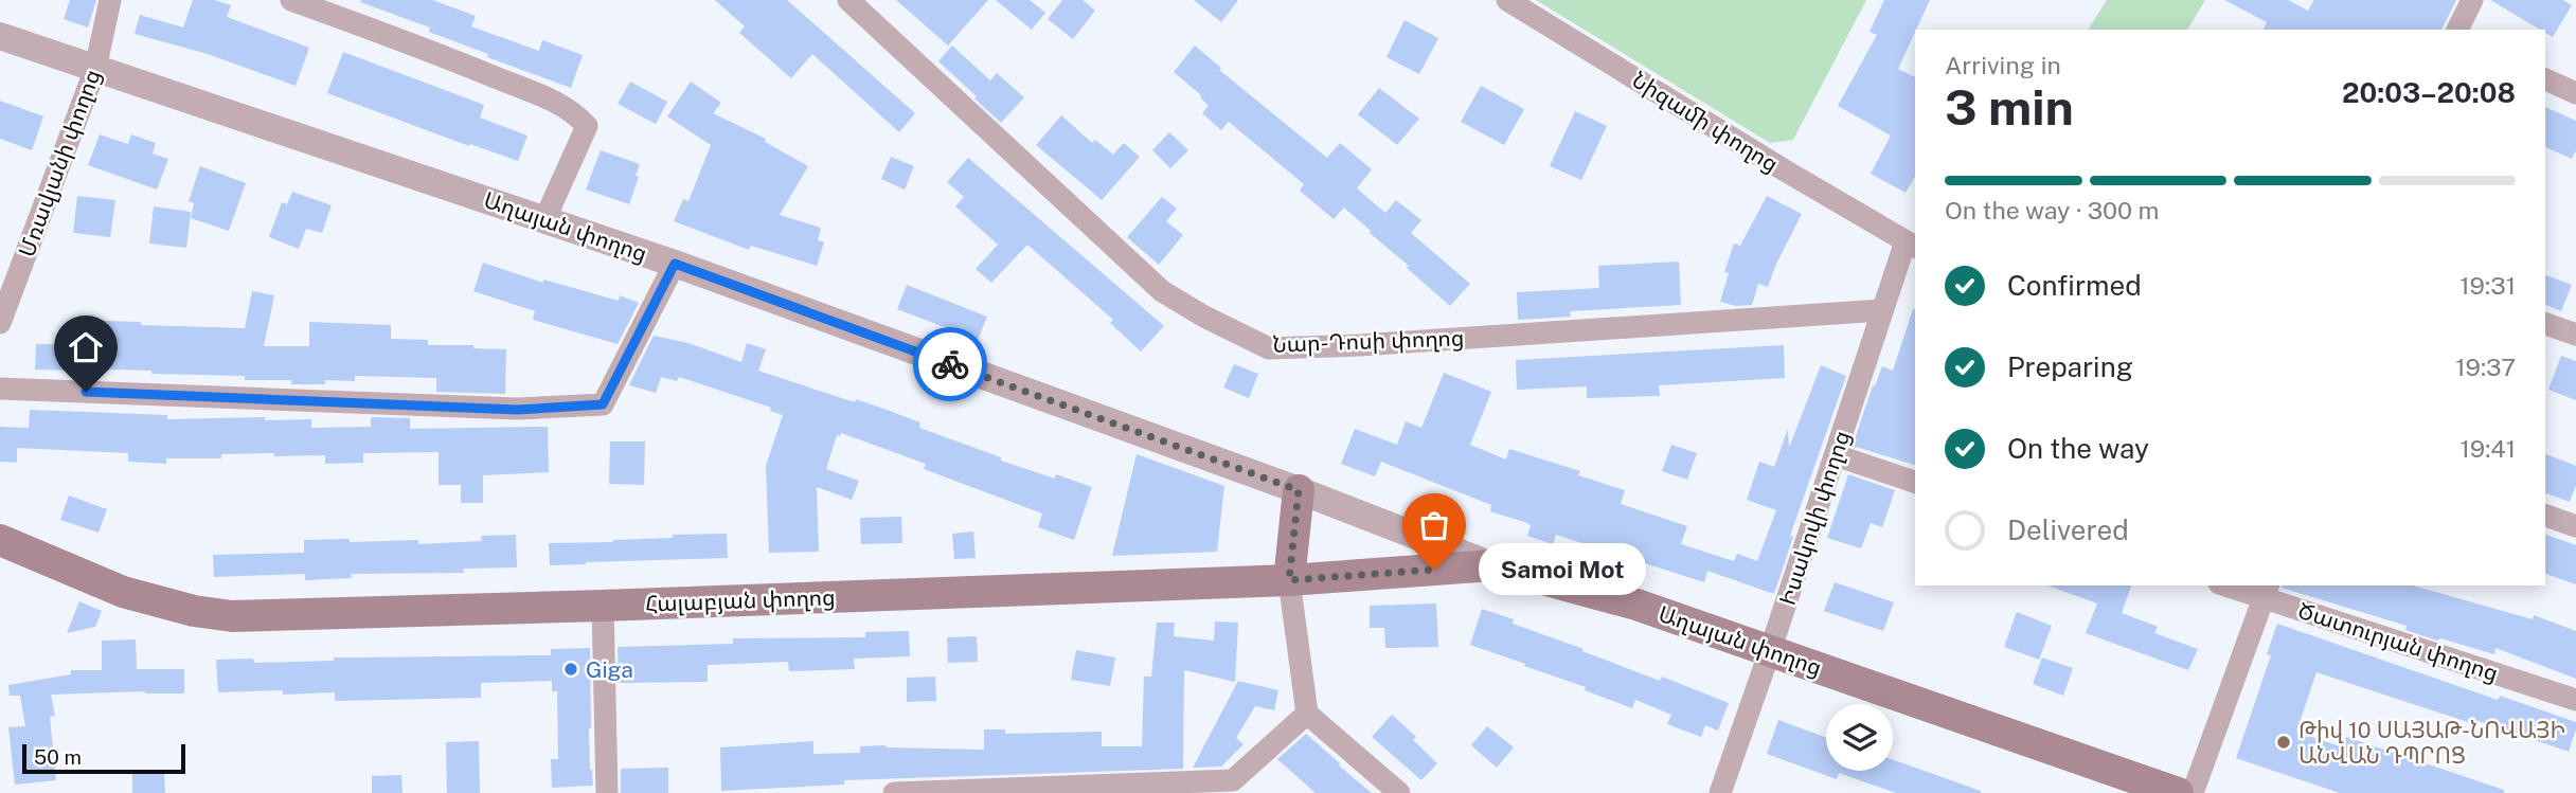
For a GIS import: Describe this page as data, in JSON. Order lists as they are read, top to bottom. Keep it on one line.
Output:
{"streets":{"main road":["Աղայան փողոց","Հալաբյան փողոց"],"street":["Նիզամի փողոց","Մռավյանի փողոց","Նար-Դոսի փողոց","Իսակովի փողոց","Ծատուրյան փողոց"]},"crossings":[["Նիզամի փողոց","Իսակովի փողոց"],["Մռավյանի փողոց","Աղայան փողոց"],["Աղայան փողոց","Իսակովի փողոց"],["Աղայան փողոց","Հալաբյան փողոց"],["Նար-Դոսի փողոց","Իսակովի փողոց"]],"places":["Samoi Mot","Giga","Թիվ 10 ՍԱՅԱԹ-ՆՈՎԱՅԻ ԱՆՎԱՆ ԴՊՐՈՑ"],"scale_bar":"50 m","page":{"heading":["3 min","Arriving in","20:03–20:08"],"bar":"On the way · 300 m","list":[["Confirmed","19:31"],["Preparing","19:37"],["On the way","19:41"],"Delivered"],"bubble":"Samoi Mot","scale":"50 m"}}
